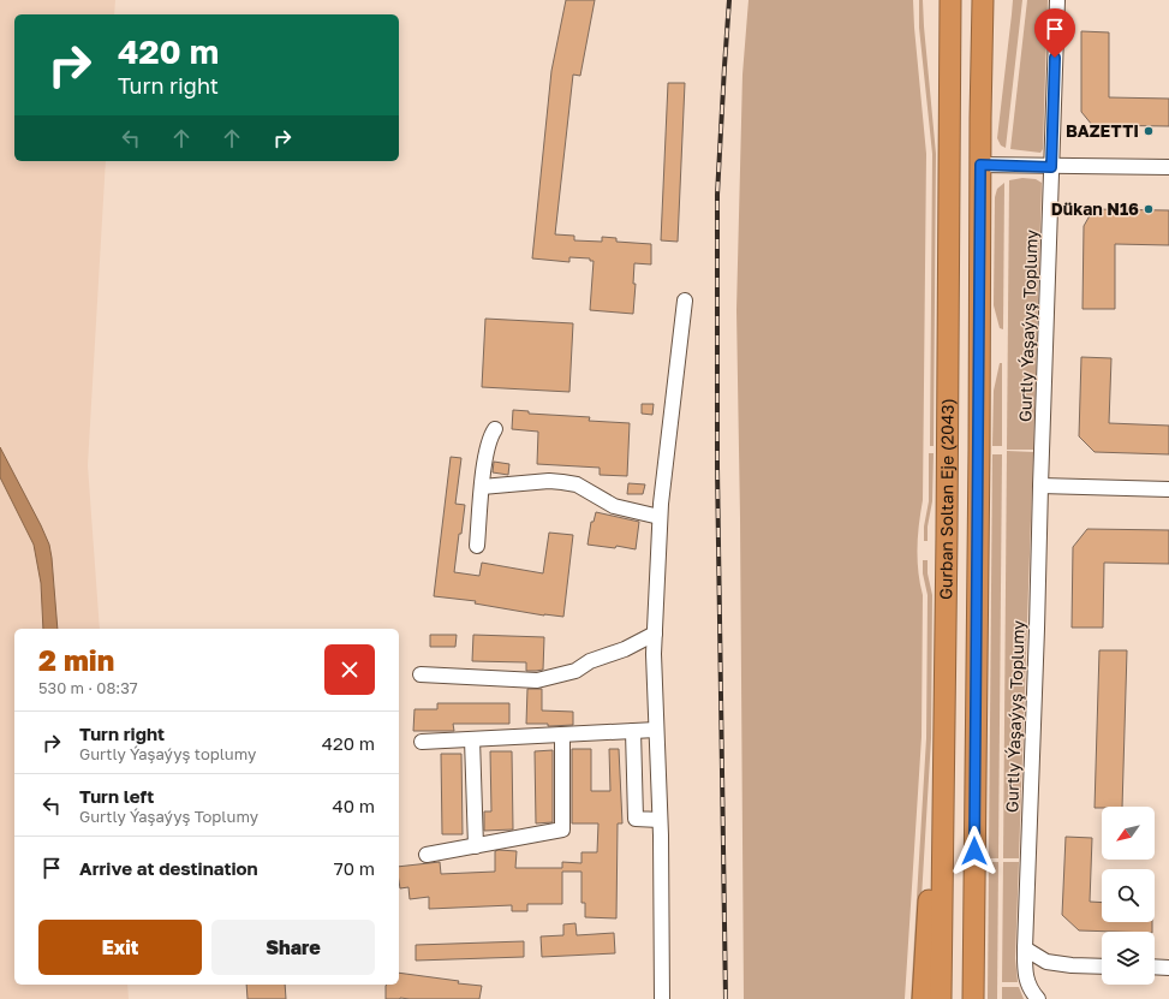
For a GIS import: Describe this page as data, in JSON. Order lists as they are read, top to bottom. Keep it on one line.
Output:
{"streets":{"highway":["Gurban Soltan Eje (2043)"],"street":["Gurtly Ýaşaýyş Toplumy"]},"places":["BAZETTI","Dükan N16"],"north":"bottom left","page":{"turn":["420 m","Turn right"],"heading":["2 min","530 m · 08:37"],"list":[{"name":"Turn right","note":"Gurtly Ýaşaýyş toplumy","value":"420 m"},{"name":"Turn left","note":"Gurtly Ýaşaýyş Toplumy","value":"40 m"},{"name":"Arrive at destination","value":"70 m"}],"buttons":["Exit","Share"]}}
